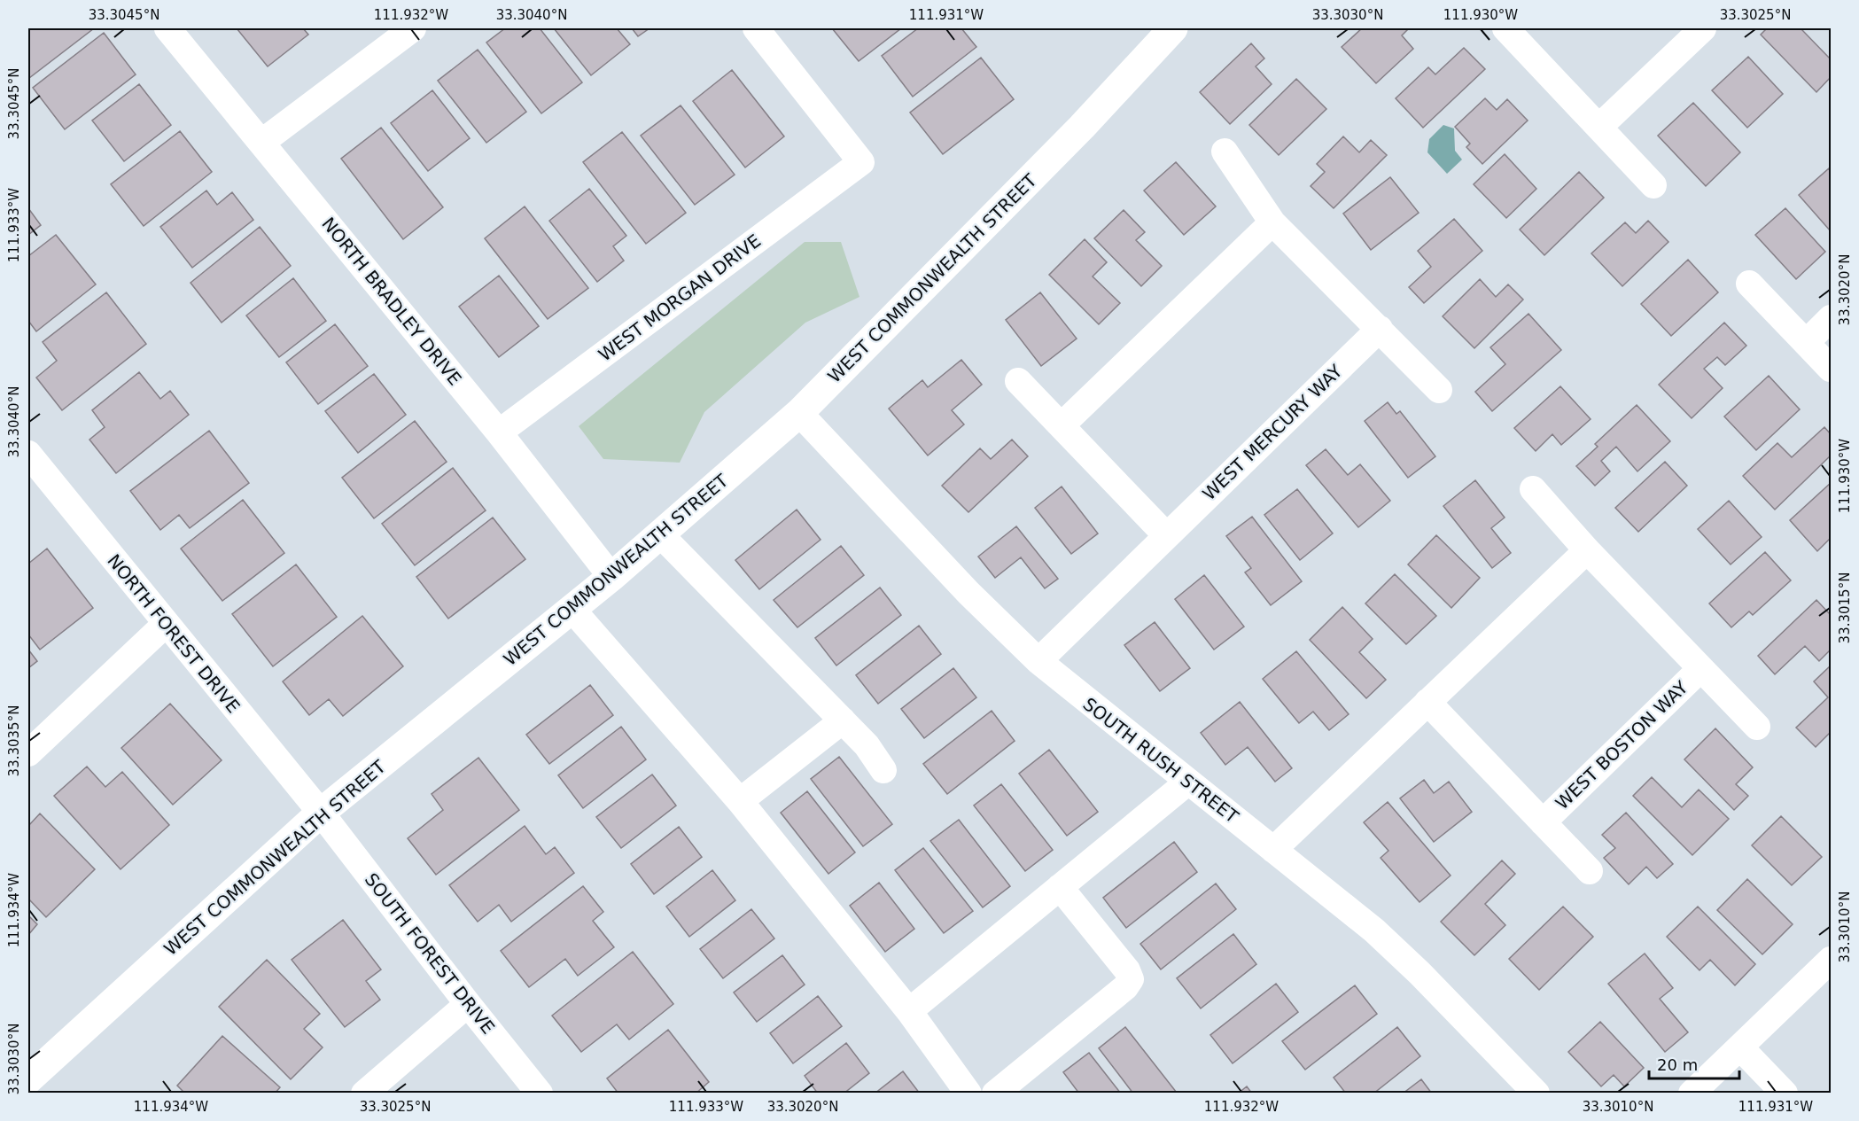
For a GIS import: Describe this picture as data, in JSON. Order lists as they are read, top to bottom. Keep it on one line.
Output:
{"streets":{"street":["WEST COMMONWEALTH STREET","WEST MORGAN DRIVE","NORTH BRADLEY DRIVE","WEST MERCURY WAY","NORTH FOREST DRIVE","WEST BOSTON WAY","SOUTH RUSH STREET","SOUTH FOREST DRIVE"]},"crossings":[["WEST COMMONWEALTH STREET","NORTH BRADLEY DRIVE"],["WEST COMMONWEALTH STREET","NORTH FOREST DRIVE"],["WEST COMMONWEALTH STREET","SOUTH RUSH STREET"],["WEST COMMONWEALTH STREET","SOUTH FOREST DRIVE"],["WEST MORGAN DRIVE","NORTH BRADLEY DRIVE"],["WEST MERCURY WAY","SOUTH RUSH STREET"],["NORTH FOREST DRIVE","SOUTH FOREST DRIVE"]],"scale_bar":"20 m","coordinates":["33.3045°N","111.932°W","33.3040°N","111.931°W","33.3030°N","111.930°W","33.3025°N","111.933°W","33.3020°N","33.3015°N","33.3035°N","111.934°W","33.3010°N"]}
